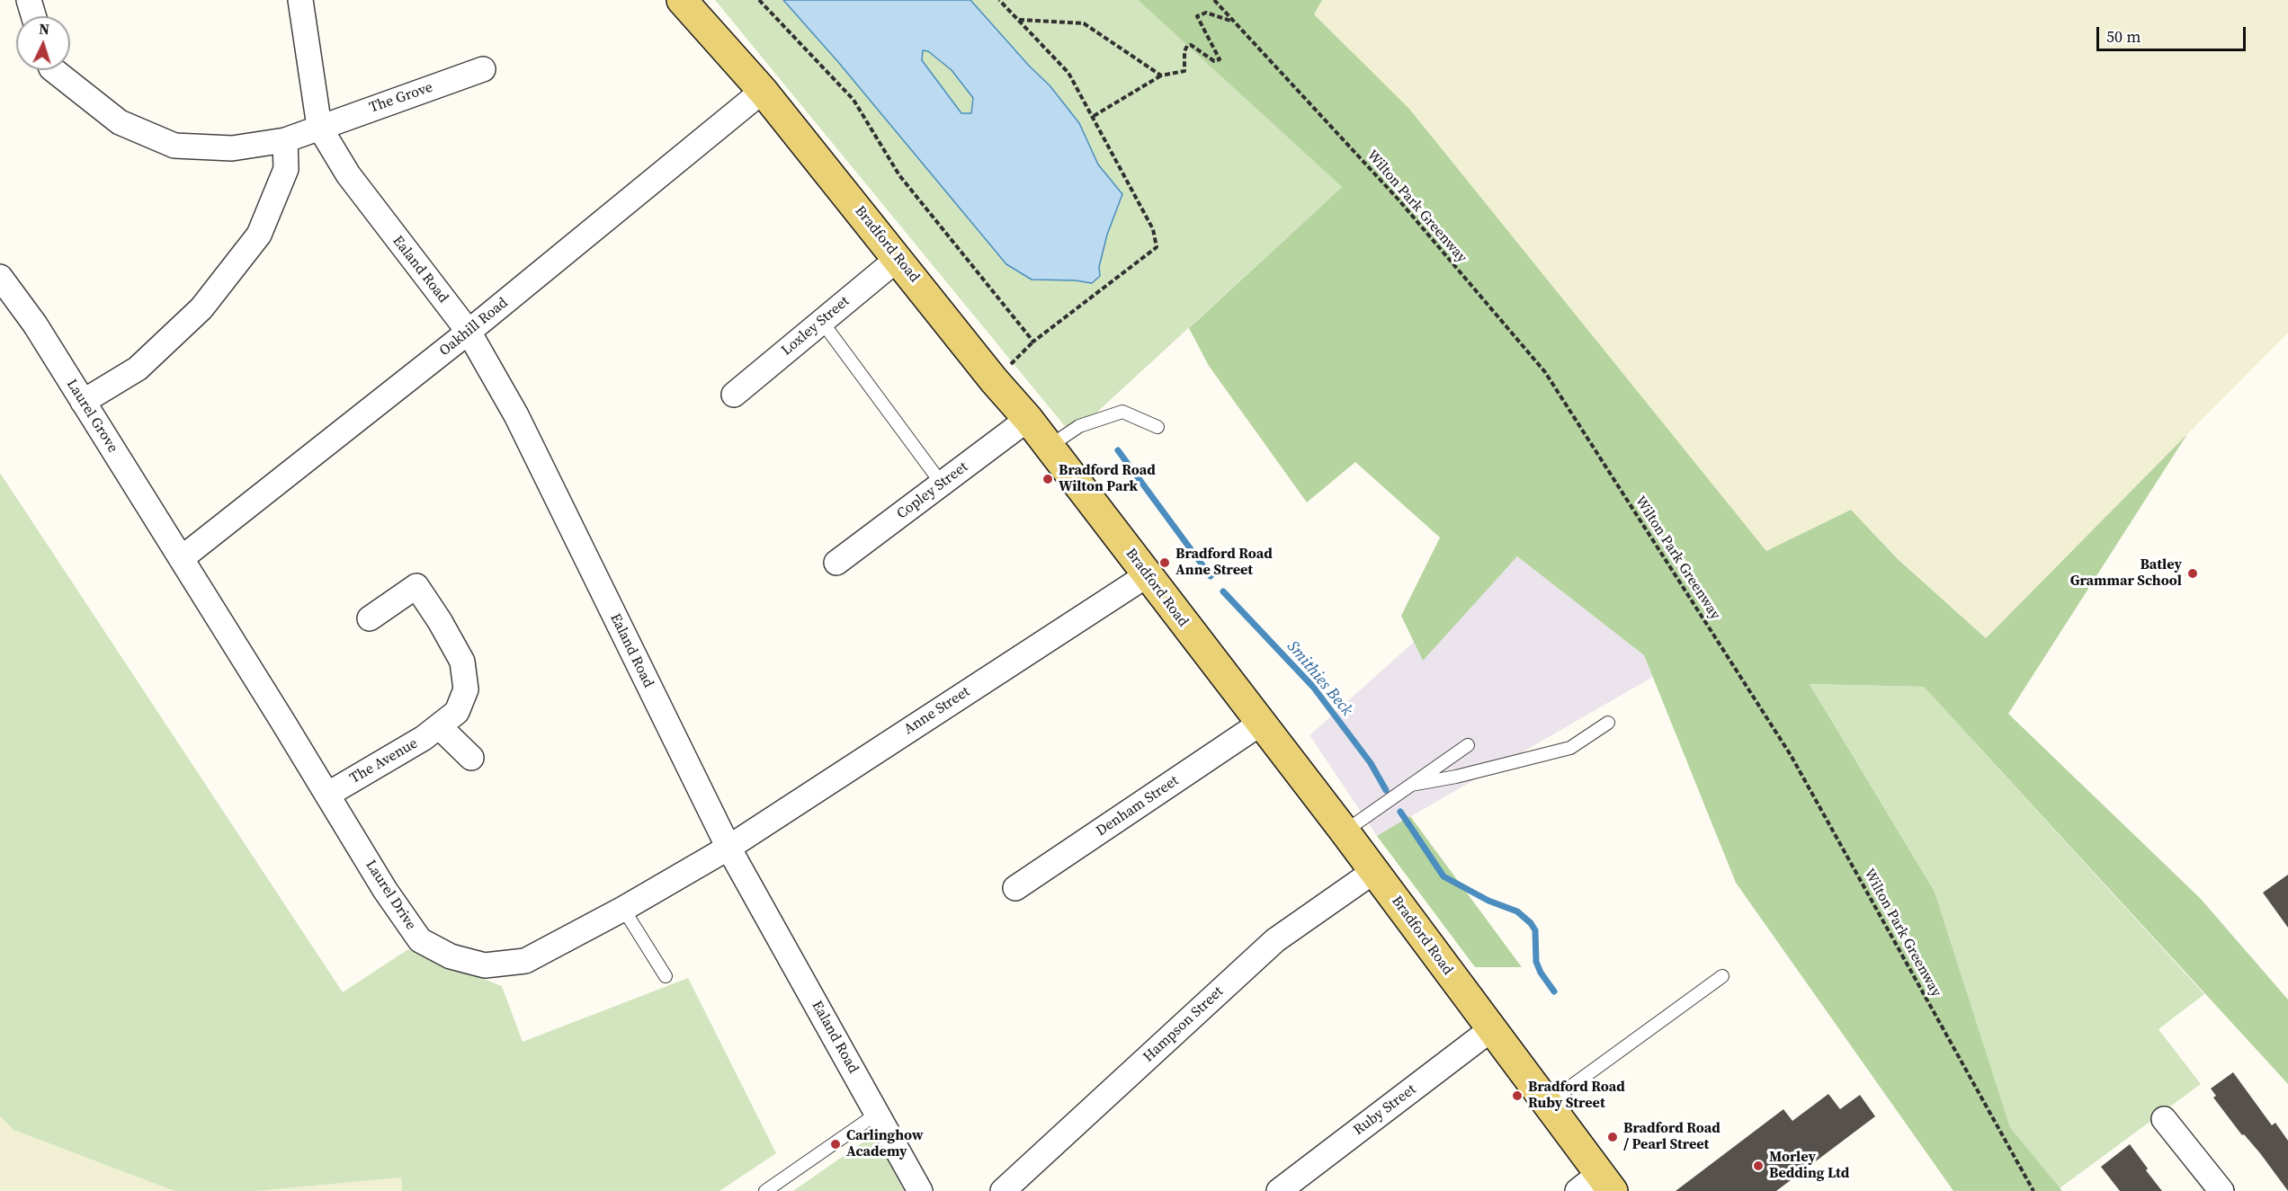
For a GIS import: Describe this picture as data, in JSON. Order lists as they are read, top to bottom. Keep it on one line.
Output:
{"streets":{"main road":["Bradford Road"],"street":["The Grove","Ealand Road","Loxley Street","Oakhill Road","Laurel Grove","Copley Street","Anne Street","The Avenue","Denham Street","Laurel Drive","Hampson Street","Ruby Street"],"path":["Wilton Park Greenway"]},"crossings":[["The Grove","Ealand Road"],["Bradford Road","Loxley Street"],["Bradford Road","Oakhill Road"],["Bradford Road","Copley Street"],["Bradford Road","Anne Street"],["Bradford Road","Denham Street"],["Bradford Road","Hampson Street"],["Bradford Road","Ruby Street"],["Ealand Road","Oakhill Road"],["Ealand Road","Anne Street"],["Ealand Road","Laurel Drive"],["Oakhill Road","Laurel Grove"],["Oakhill Road","Laurel Drive"],["Laurel Grove","Laurel Drive"],["Anne Street","Laurel Drive"],["The Avenue","Laurel Drive"]],"water":["Smithies Beck"],"places":["Bradford Road Wilton Park","Bradford Road Anne Street","Batley Grammar School","Bradford Road Ruby Street","Bradford Road / Pearl Street","Carlinghow Academy","Morley Bedding Ltd"],"scale_bar":"50 m","north":"top"}
